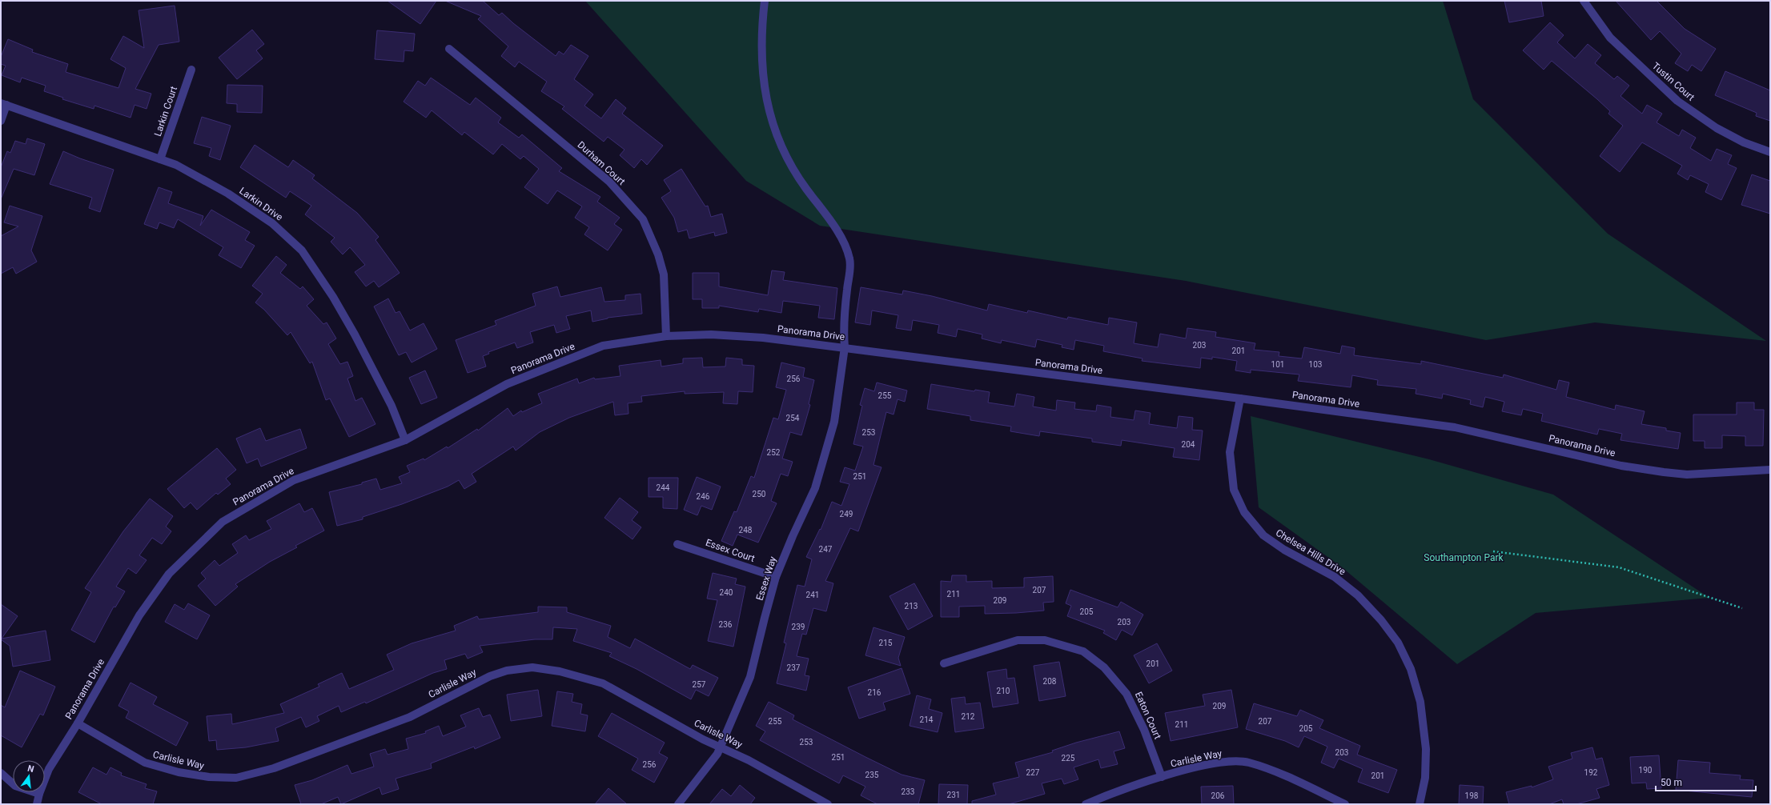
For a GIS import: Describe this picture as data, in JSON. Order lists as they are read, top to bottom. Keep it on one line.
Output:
{"streets":{"street":["Tustin Court","Larkin Court","Durham Court","Larkin Drive","Panorama Drive","Essex Court","Chelsea Hills Drive","Essex Way","Carlisle Way","Eaton Court"]},"crossings":[["Larkin Court","Larkin Drive"],["Durham Court","Panorama Drive"],["Larkin Drive","Panorama Drive"],["Panorama Drive","Chelsea Hills Drive"],["Panorama Drive","Essex Way"],["Panorama Drive","Carlisle Way"],["Essex Court","Essex Way"],["Essex Way","Carlisle Way"],["Carlisle Way","Eaton Court"]],"parks":["Southampton Park"],"house_numbers":["203","201","101","103","256","255","254","253","204","252","251","244","250","246","249","248","247","207","240","211","241","209","213","205","203","236","239","215","201","237","208","257","210","216","209","212","214","255","207","211","205","253","203","251","225","256","190","227","192","235","201","233","231","206","198"],"scale_bar":"50 m","north":"top"}
